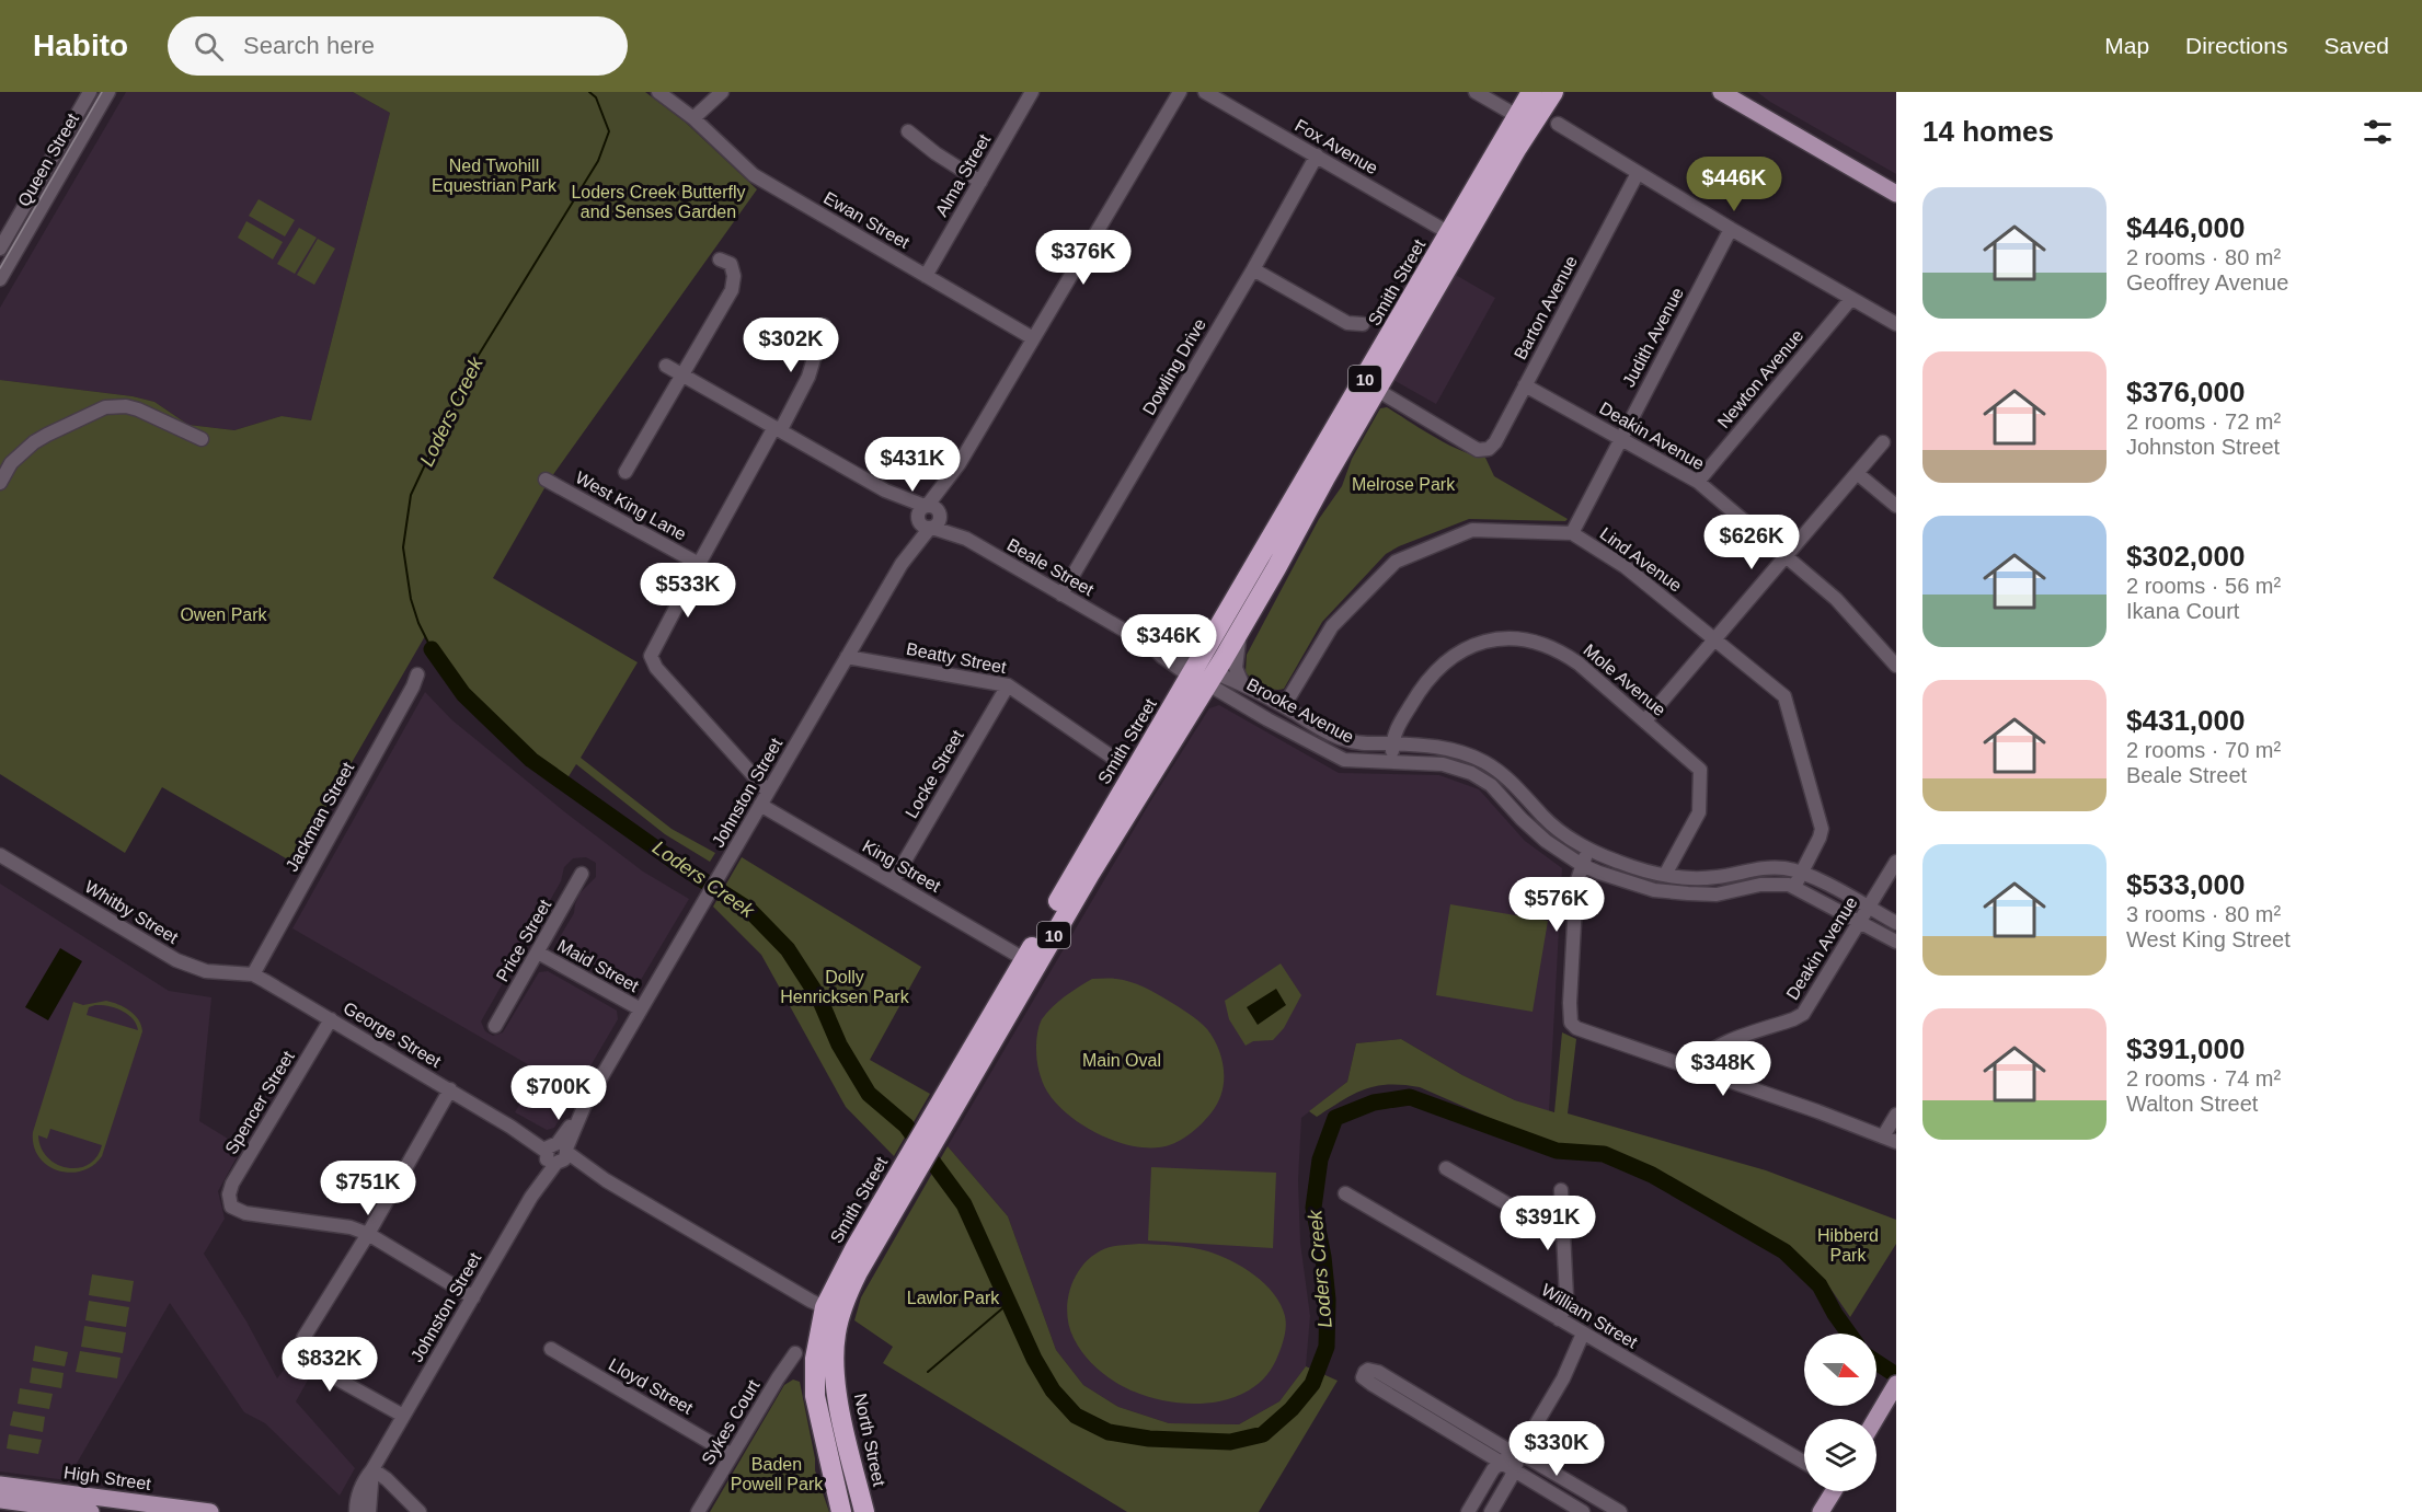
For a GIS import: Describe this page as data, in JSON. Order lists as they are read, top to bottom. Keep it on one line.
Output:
{"streets":{"highway":["Smith Street","10","North Street"],"main road":["High Street"],"street":["Fox Avenue","Queen Street","Alma Street","Ewan Street","Barton Avenue","Judith Avenue","Dowling Drive","Newton Avenue","Deakin Avenue","West King Lane","Lind Avenue","Beale Street","Beatty Street","Mole Avenue","Brooke Avenue","Locke Street","Johnston Street","Jackman Street","King Street","Whitby Street","Price Street","Maid Street","George Street","Spencer Street","William Street","Lloyd Street","Sykes Court"]},"crossings":[["Fox Avenue","Smith Street"],["Fox Avenue","Dowling Drive"],["Alma Street","Ewan Street"],["Ewan Street","Johnston Street"],["Smith Street","Barton Avenue"],["Smith Street","Brooke Avenue"],["Smith Street","King Street"],["Smith Street","George Street"],["Smith Street","North Street"],["Barton Avenue","Deakin Avenue"],["Judith Avenue","Deakin Avenue"],["Judith Avenue","Lind Avenue"],["Dowling Drive","Beale Street"],["Newton Avenue","Deakin Avenue"],["Deakin Avenue","Brooke Avenue"],["Lind Avenue","Brooke Avenue"],["Beale Street","Brooke Avenue"],["Beale Street","Johnston Street"],["Beatty Street","Locke Street"],["Beatty Street","Johnston Street"],["Mole Avenue","Brooke Avenue"],["Locke Street","King Street"],["Johnston Street","King Street"],["Johnston Street","Maid Street"],["Johnston Street","George Street"],["Jackman Street","Whitby Street"],["Jackman Street","George Street"],["Whitby Street","George Street"],["Price Street","Maid Street"],["George Street","Spencer Street"],["Lloyd Street","Sykes Court"]],"water":["Loders Creek"],"parks":["Ned Twohill Equestrian Park","Loders Creek Butterfly and Senses Garden","Melrose Park","Owen Park","Dolly Henricksen Park","Main Oval","Hibberd Park","Lawlor Park","Baden Powell Park"],"north":"right","page":{"header":"Habito","search":"Search here","nav":["Map","Directions","Saved"],"heading":"14 homes","price":["$446K","$376K","$302K","$431K","$626K","$533K","$346K","$576K","$348K","$700K","$751K","$391K","$832K","$330K"],"list":[{"name":"$446,000","note":"2 rooms · 80 m² · Geoffrey Avenue"},{"name":"$376,000","note":"2 rooms · 72 m² · Johnston Street"},{"name":"$302,000","note":"2 rooms · 56 m² · Ikana Court"},{"name":"$431,000","note":"2 rooms · 70 m² · Beale Street"},{"name":"$533,000","note":"3 rooms · 80 m² · West King Street"},{"name":"$391,000","note":"2 rooms · 74 m² · Walton Street"}]}}
